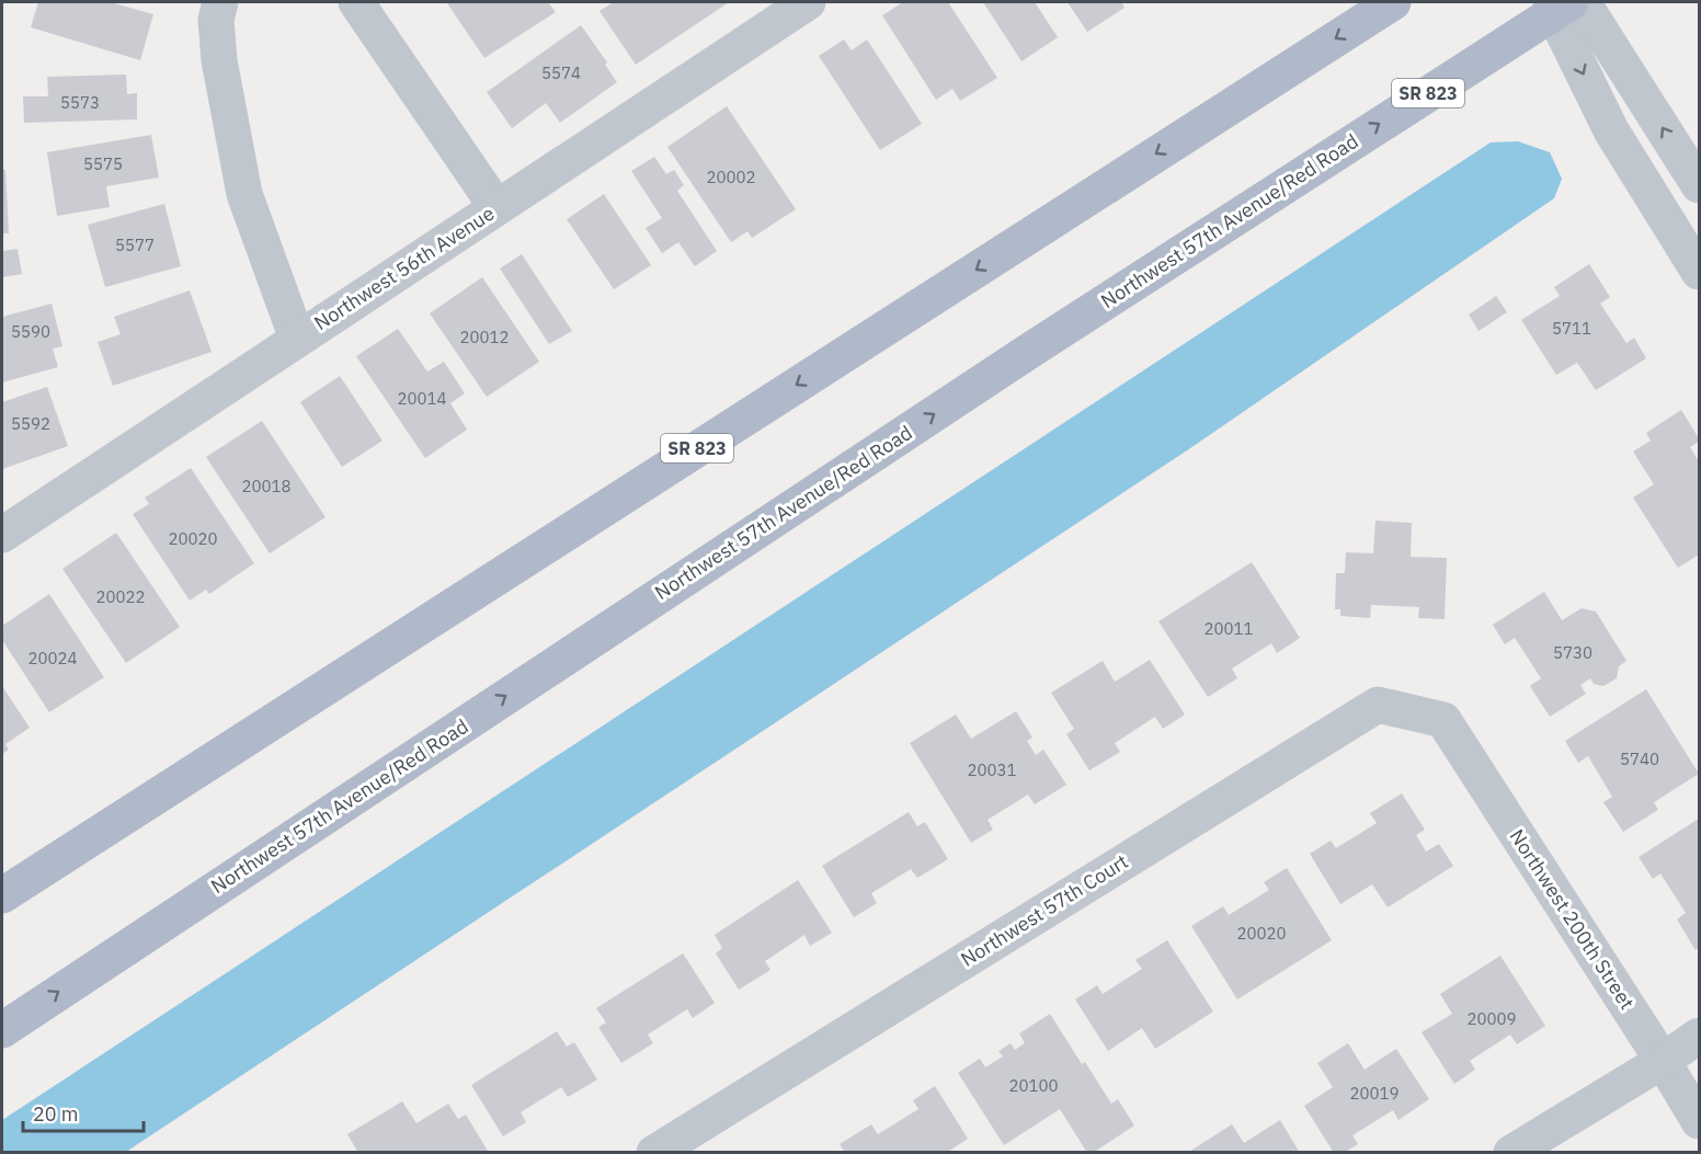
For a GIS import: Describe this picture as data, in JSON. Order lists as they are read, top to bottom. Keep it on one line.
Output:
{"streets":{"main road":["SR 823","Northwest 57th Avenue/Red Road"],"street":["Northwest 56th Avenue","Northwest 57th Court","Northwest 200th Street"]},"crossings":[["Northwest 57th Court","Northwest 200th Street"]],"house_numbers":["5574","5573","5575","20002","5577","5711","5590","20012","20014","5592","20018","20020","20022","20011","5730","20024","5740","20031","20020","20009","20100","20019"],"scale_bar":"20 m"}
